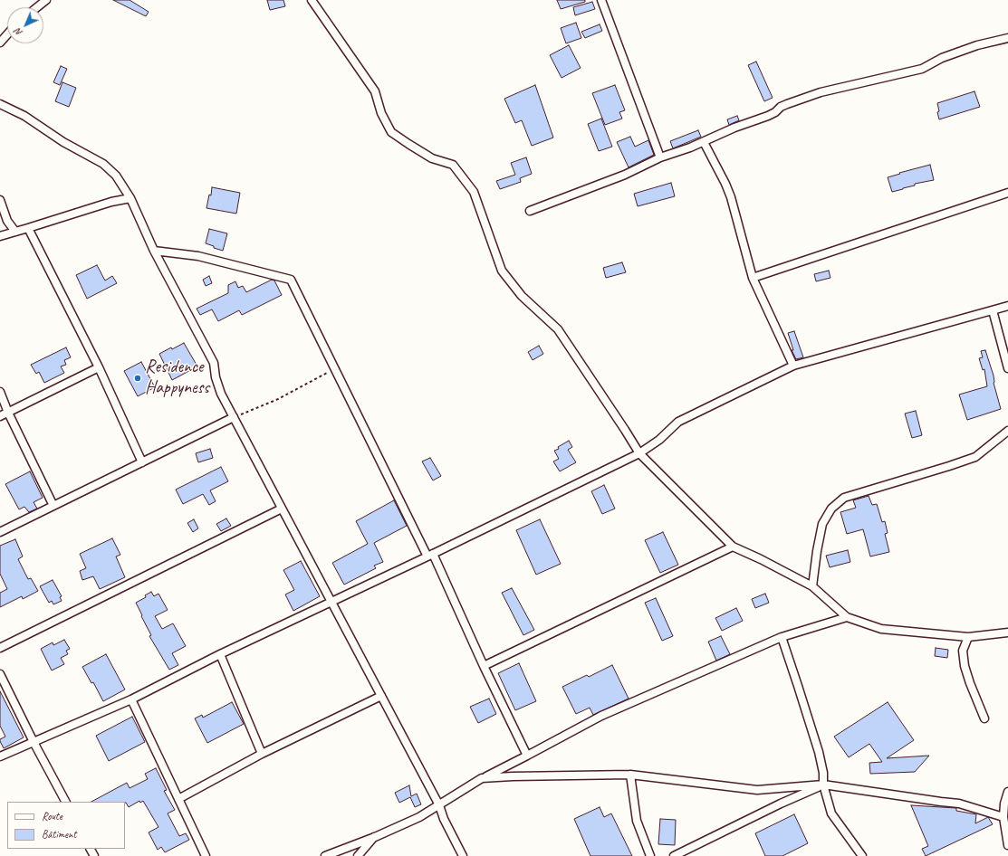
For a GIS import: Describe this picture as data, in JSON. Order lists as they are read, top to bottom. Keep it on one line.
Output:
{"places":["Residence Happyness"],"legend":["Route","Bâtiment"],"north":"bottom left"}
